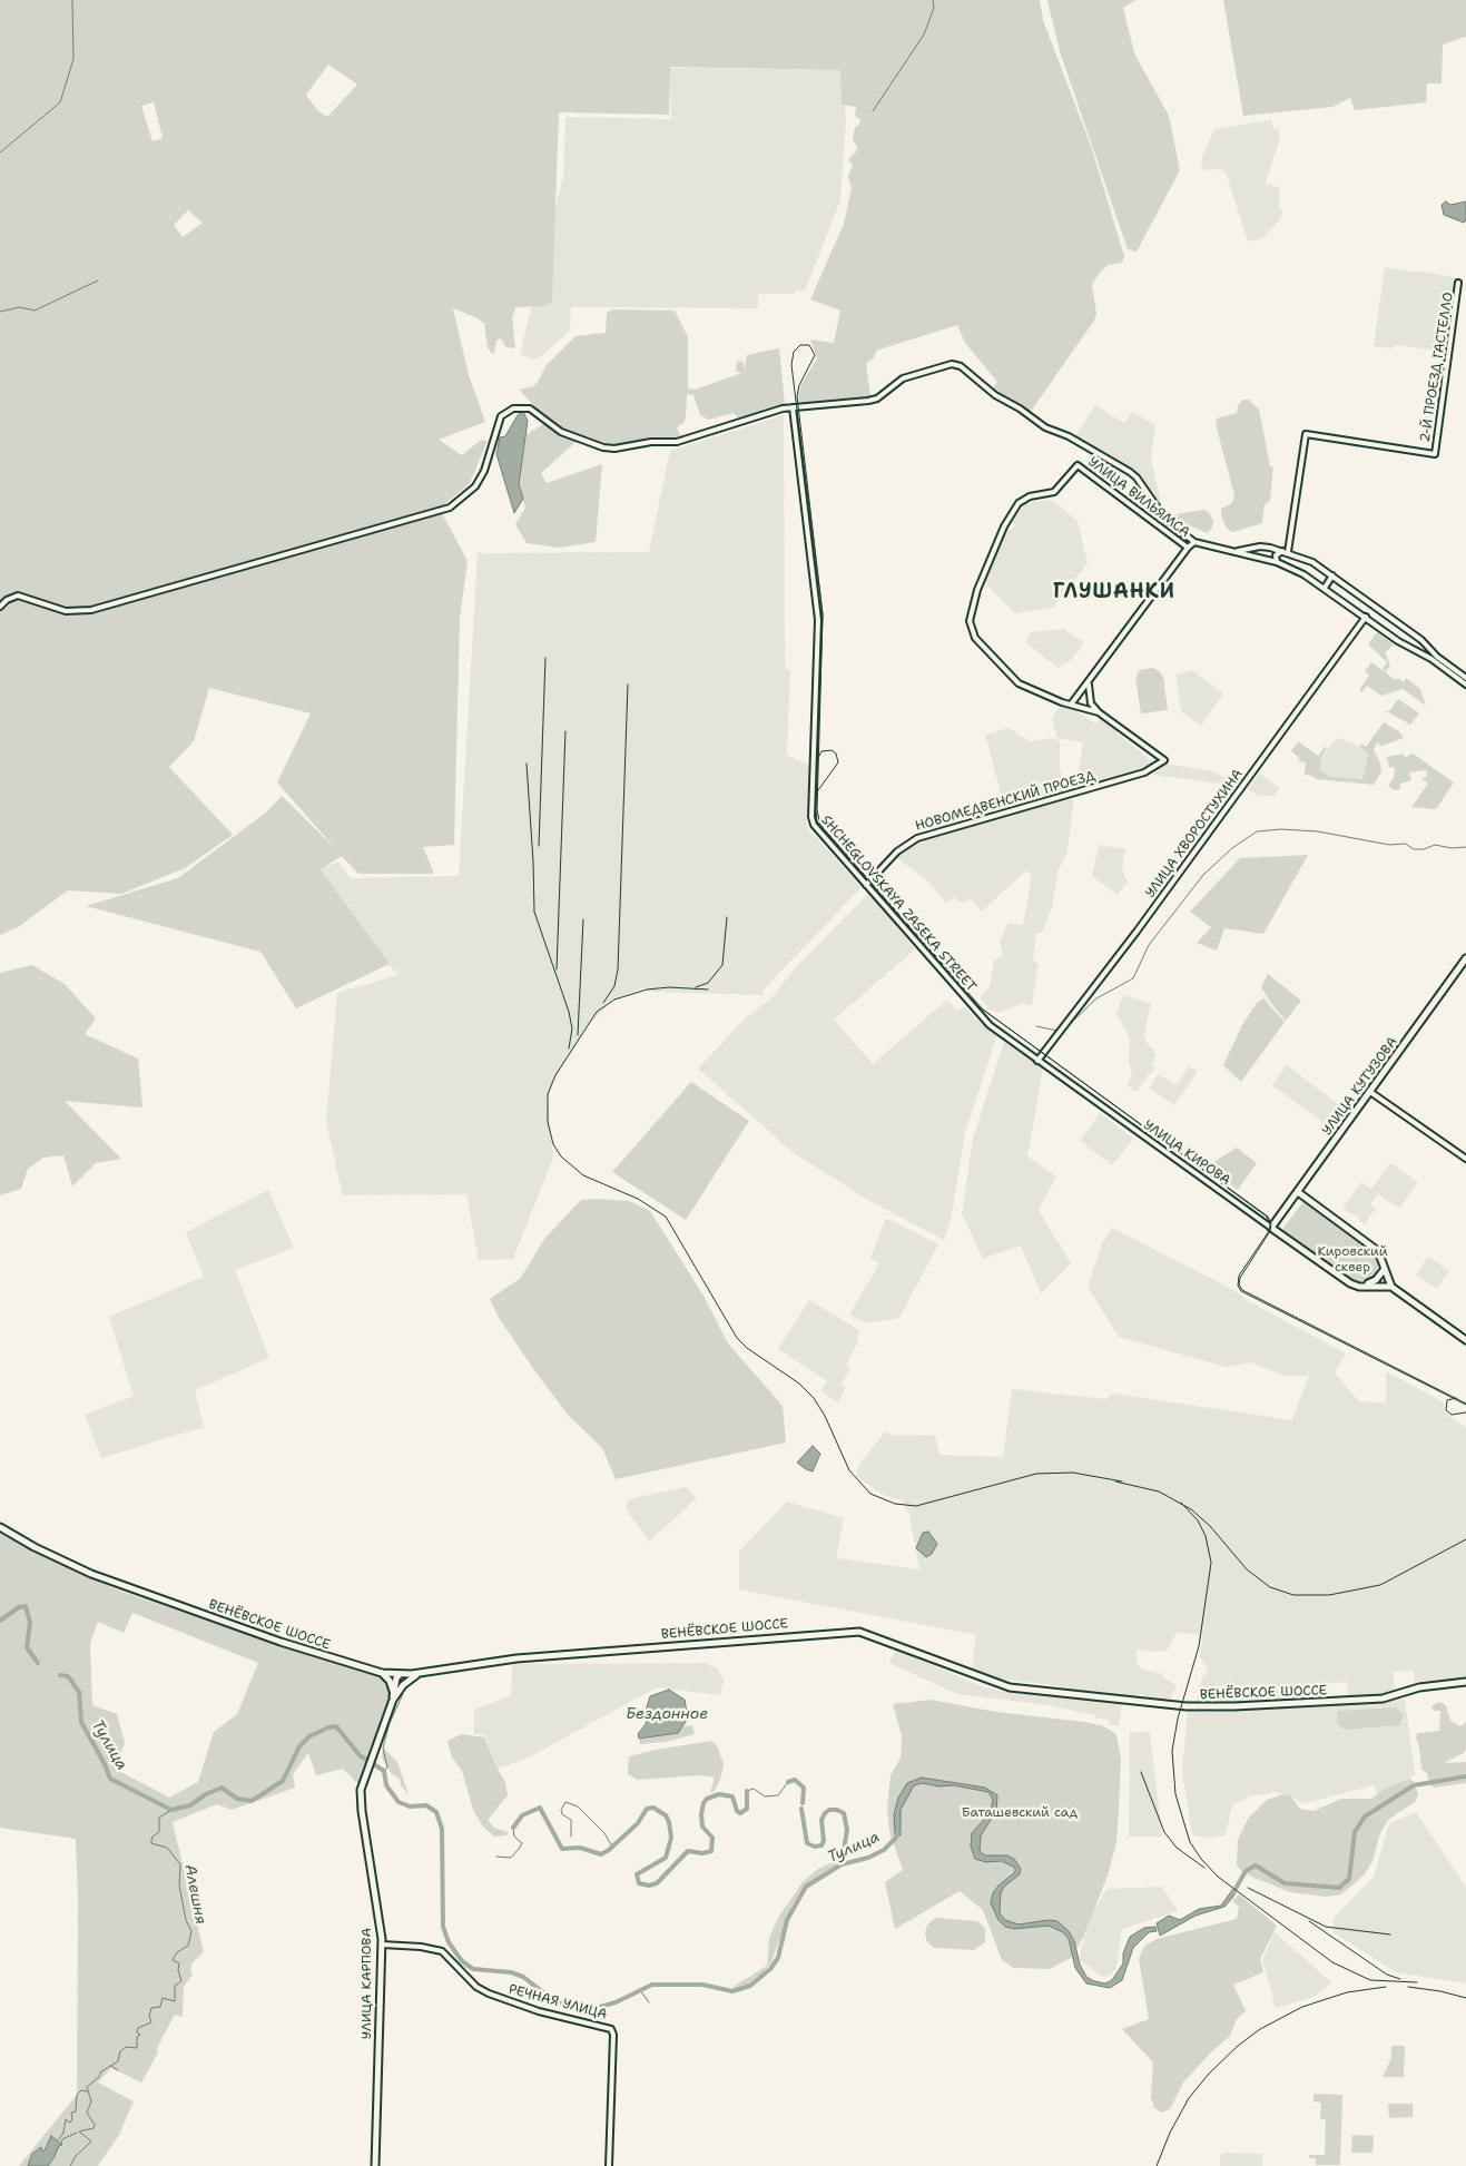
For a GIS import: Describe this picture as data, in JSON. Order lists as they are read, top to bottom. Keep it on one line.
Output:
{"streets":{"main road":["УЛИЦА КУТУЗОВА","УЛИЦА КИРОВА","ВЕНЁВСКОЕ ШОССЕ","УЛИЦА КАРПОВА"],"street":["2-Й ПРОЕЗД ГАСТЕЛЛО","УЛИЦА ВИЛЬЯМСА","НОВОМЕДВЕНСКИЙ ПРОЕЗД","УЛИЦА ХВОРОСТУХИНА","SHCHEGLOVSKAYA ZASEKA STREET","РЕЧНАЯ УЛИЦА"]},"crossings":[["2-Й ПРОЕЗД ГАСТЕЛЛО","УЛИЦА ВИЛЬЯМСА"],["УЛИЦА ВИЛЬЯМСА","УЛИЦА ХВОРОСТУХИНА"],["НОВОМЕДВЕНСКИЙ ПРОЕЗД","SHCHEGLOVSKAYA ZASEKA STREET"],["УЛИЦА ХВОРОСТУХИНА","УЛИЦА КИРОВА"],["SHCHEGLOVSKAYA ZASEKA STREET","УЛИЦА КИРОВА"],["УЛИЦА КУТУЗОВА","УЛИЦА КИРОВА"],["УЛИЦА КАРПОВА","РЕЧНАЯ УЛИЦА"]],"districts":["ГЛУШАНКИ"],"water":["Бездонное","Тулица","Алешня"],"parks":["Кировский сквер","Баташевский сад"]}
